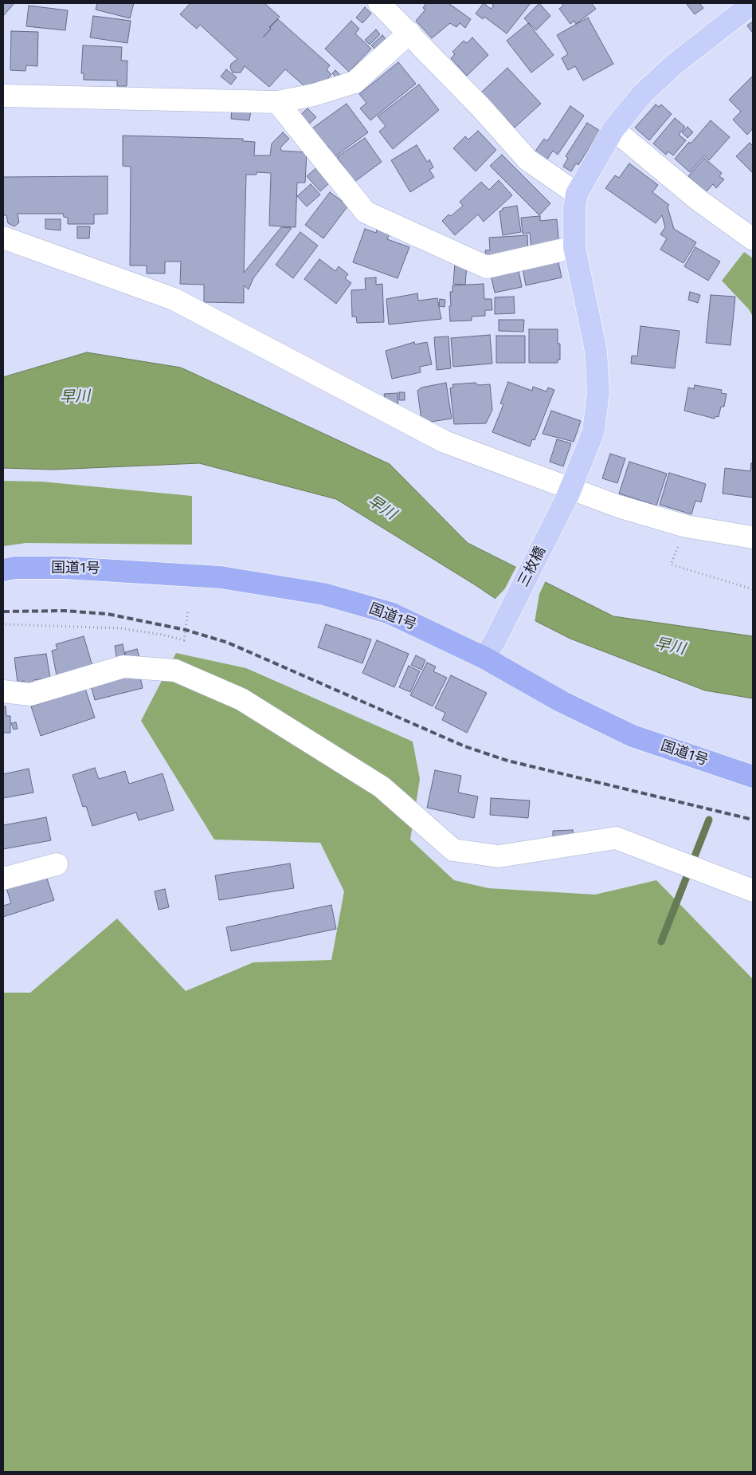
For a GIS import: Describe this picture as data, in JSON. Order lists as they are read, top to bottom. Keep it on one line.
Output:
{"streets":{"highway":["国道1号"],"main road":["三枚橋"]},"crossings":[["三枚橋","国道1号"]],"water":["早川"]}
